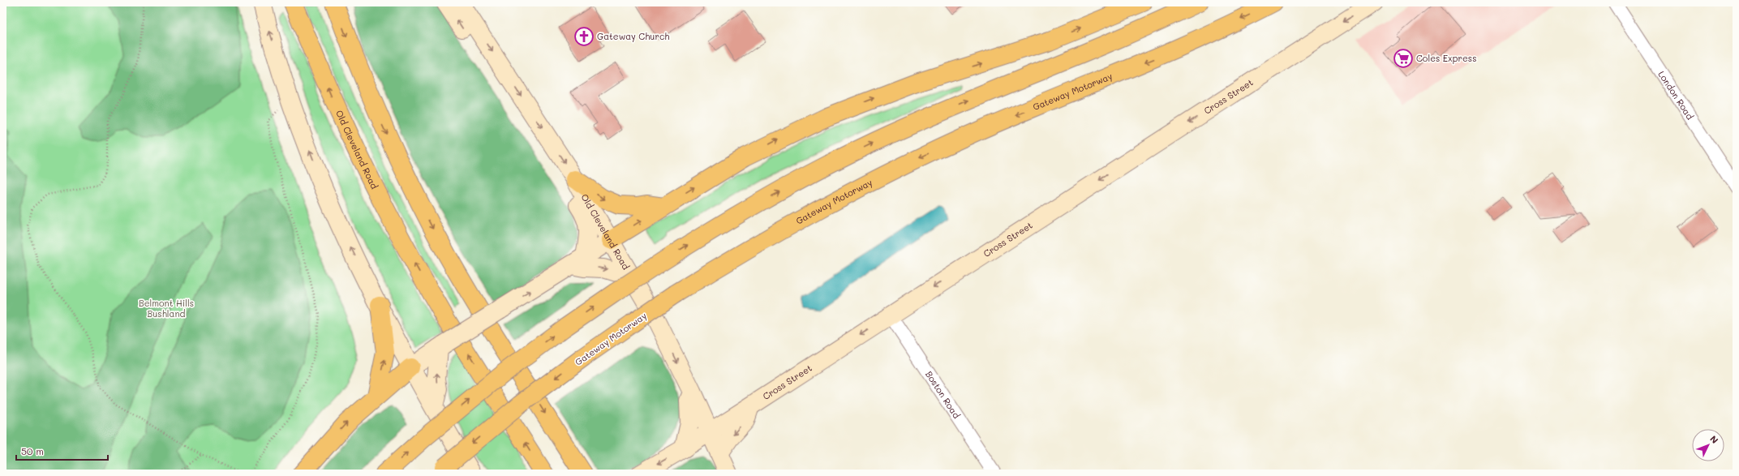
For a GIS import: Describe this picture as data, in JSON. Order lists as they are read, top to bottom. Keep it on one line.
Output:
{"streets":{"highway":["Gateway Motorway","Old Cleveland Road"],"main road":["Cross Street"],"street":["London Road","Boston Road"]},"crossings":[["Cross Street","Old Cleveland Road"],["Cross Street","Boston Road"]],"one_way":["Cross Street"],"parks":["Belmont Hills Bushland"],"places":{"church":["Gateway Church"],"supermarket":["Coles Express"]},"scale_bar":"50 m","north":"top right"}
